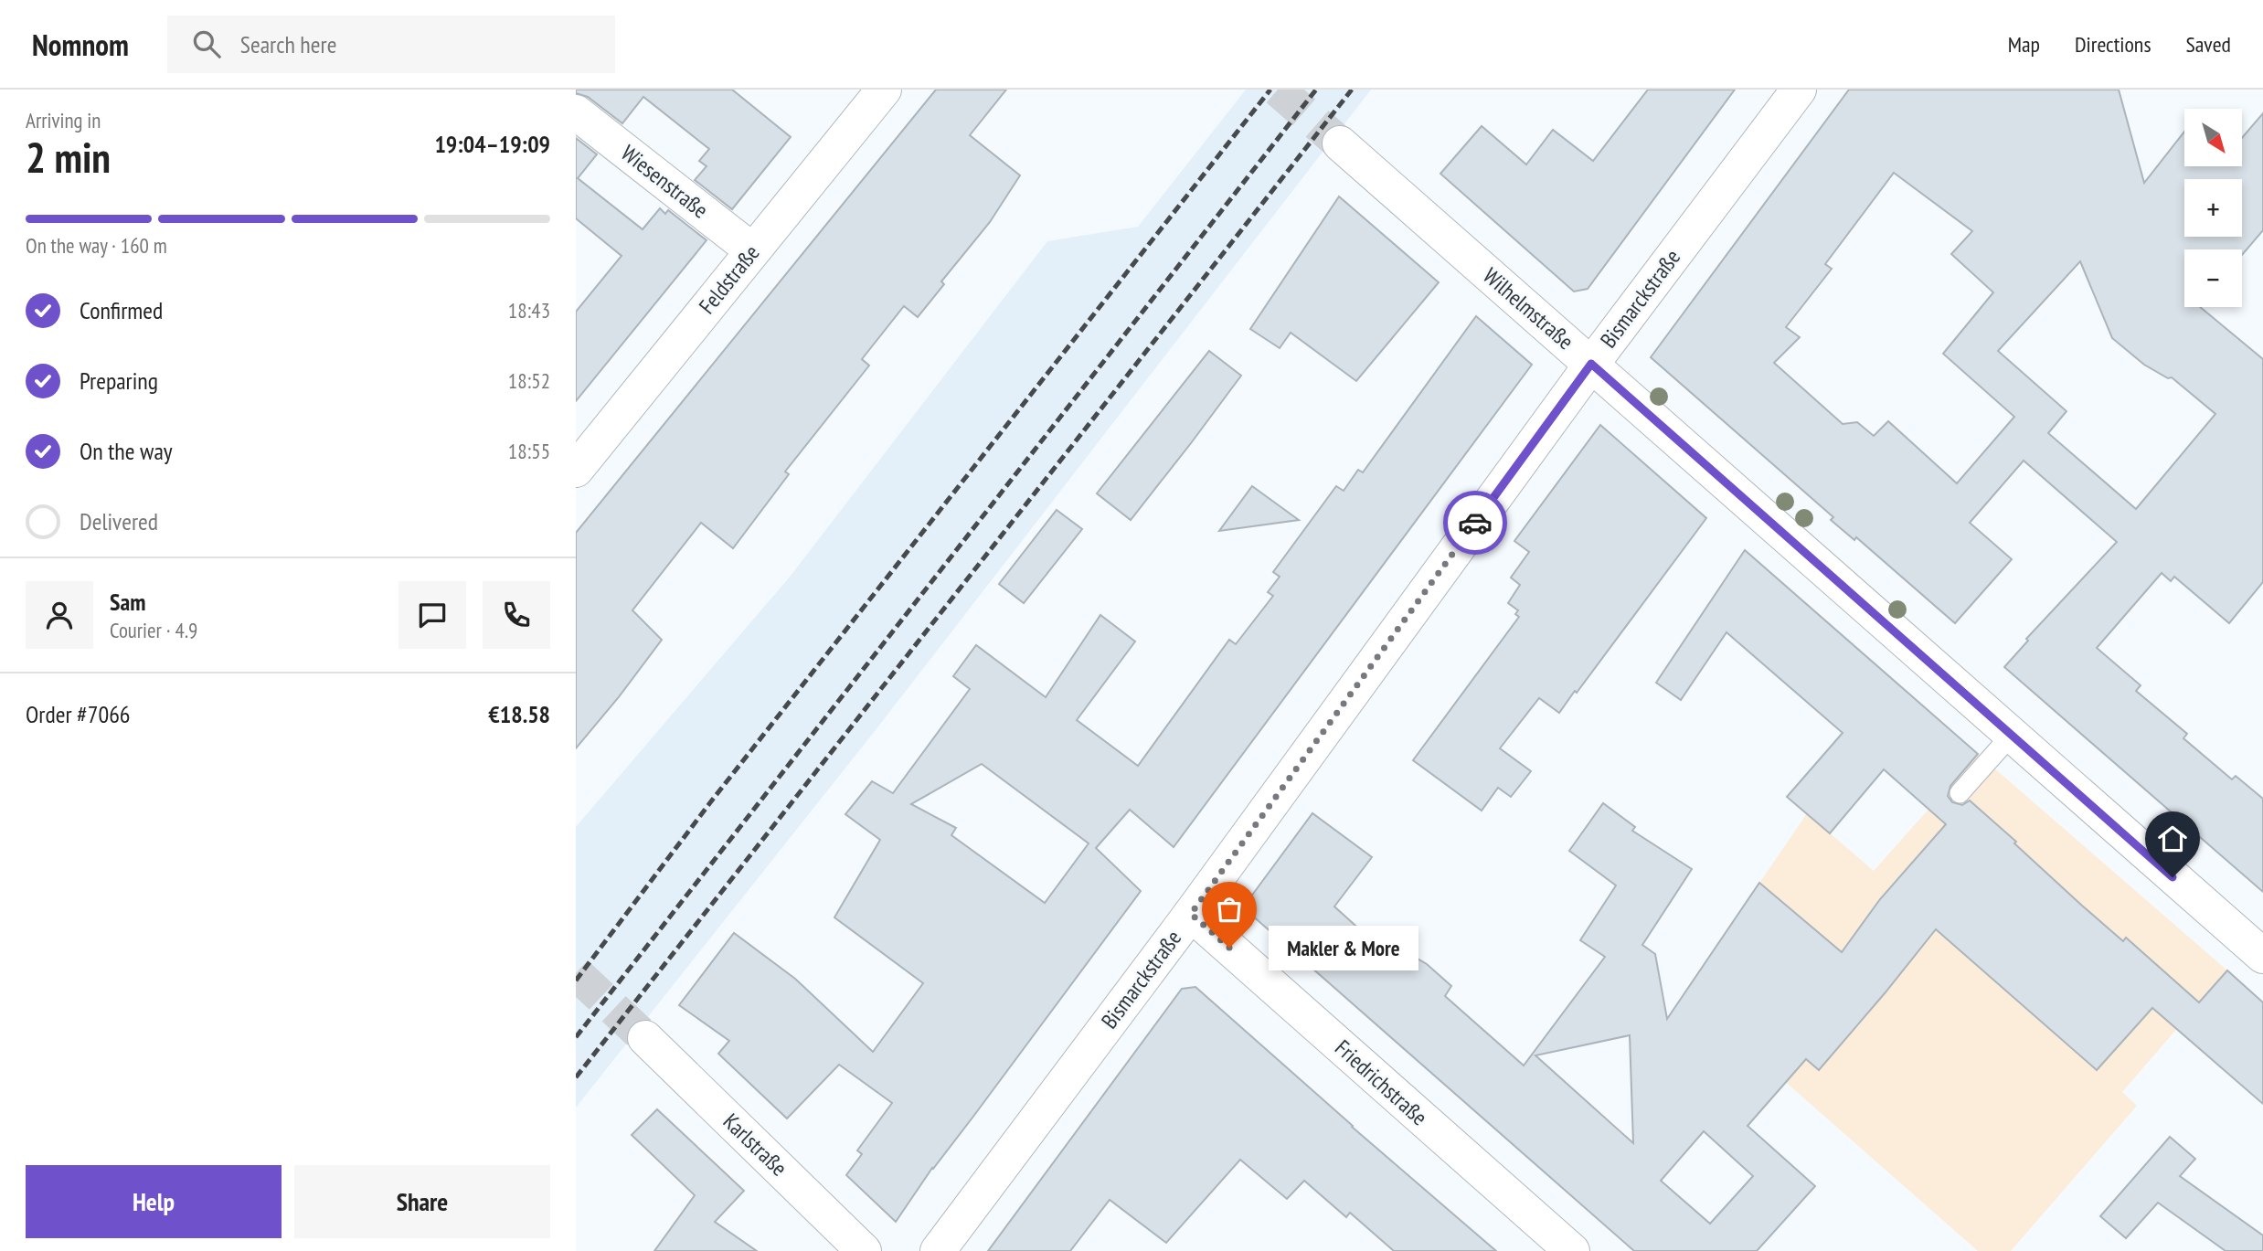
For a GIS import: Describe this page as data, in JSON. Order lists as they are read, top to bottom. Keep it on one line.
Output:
{"streets":{"street":["Wiesenstraße","Feldstraße","Bismarckstraße","Wilhelmstraße","Friedrichstraße","Karlstraße"]},"crossings":[["Wiesenstraße","Feldstraße"],["Bismarckstraße","Wilhelmstraße"],["Bismarckstraße","Friedrichstraße"]],"places":["Makler & More"],"north":"bottom right","page":{"header":"Nomnom","search":"Search here","nav":["Map","Directions","Saved"],"heading":["2 min","Arriving in","19:04–19:09"],"panel":["Sam","Courier · 4.9","Order #7066","€18.58"],"map_buttons":["+","−"],"bar":"On the way · 160 m","list":[["Confirmed","18:43"],["Preparing","18:52"],["On the way","18:55"],"Delivered"],"bubble":"Makler & More","buttons":["Help","Share"]}}
